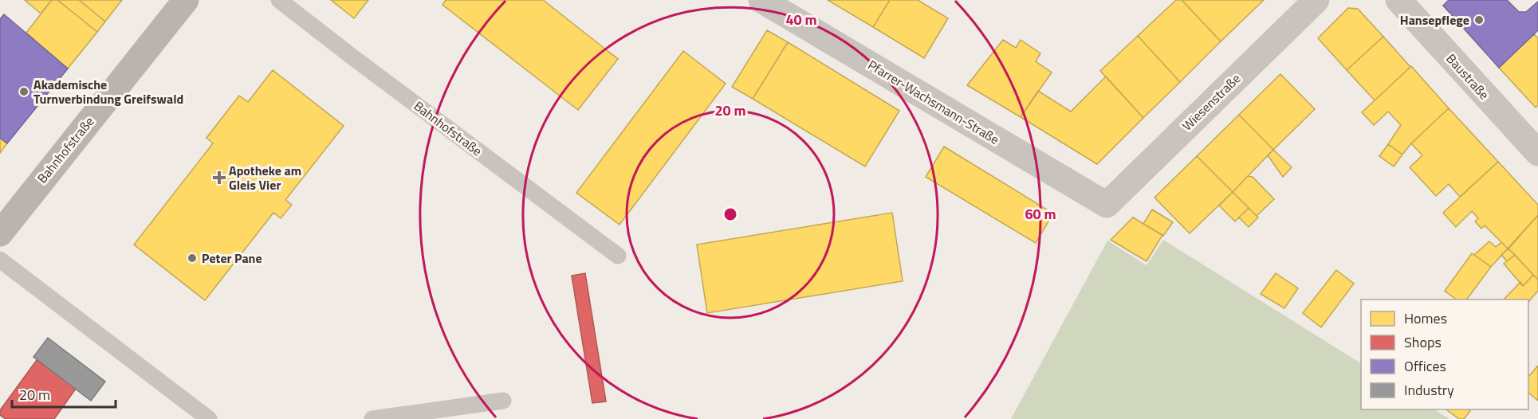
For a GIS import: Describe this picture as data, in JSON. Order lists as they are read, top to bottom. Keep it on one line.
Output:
{"streets":{"main road":["Bahnhofstraße"],"street":["Baustraße","Pfarrer-Wachsmann-Straße","Wiesenstraße"]},"crossings":[["Pfarrer-Wachsmann-Straße","Wiesenstraße"]],"places":{"other":["Hansepflege","Akademische Turnverbindung Greifswald","Peter Pane"],"health":["Apotheke am Gleis Vier"]},"legend":["Homes","Shops","Offices","Industry"],"scale_bar":"20 m","rings":["40 m","20 m","60 m"]}
